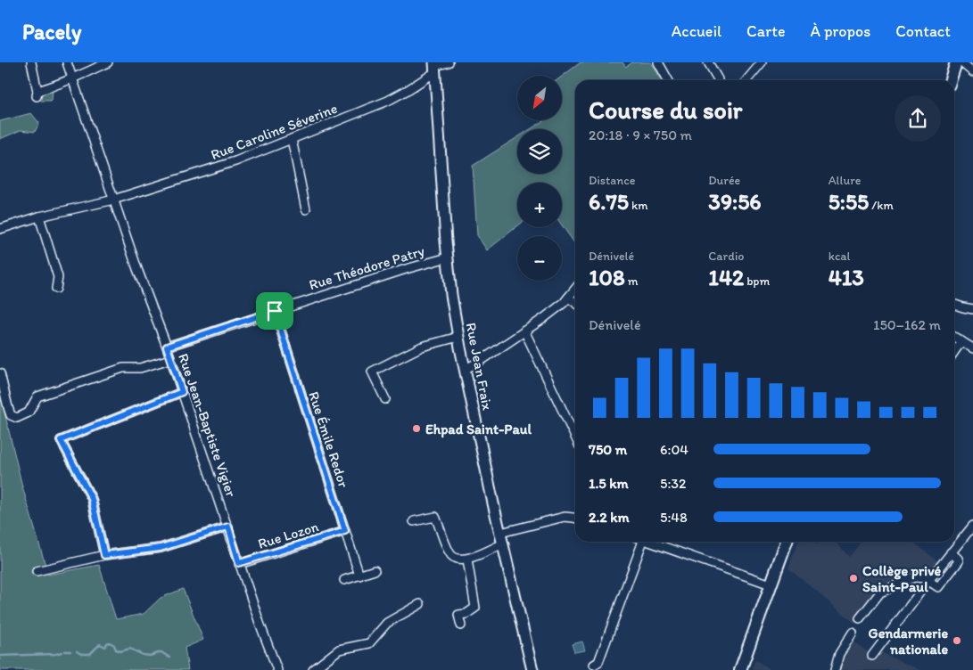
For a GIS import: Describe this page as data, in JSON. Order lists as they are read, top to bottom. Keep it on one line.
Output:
{"streets":{"street":["Rue Caroline Séverine","Rue Théodore Patry","Rue Jean Fraix","Rue Jean-Baptiste Vigier","Rue Émile Redor","Rue Lozon"]},"crossings":[["Rue Caroline Séverine","Rue Jean Fraix"],["Rue Caroline Séverine","Rue Jean-Baptiste Vigier"],["Rue Théodore Patry","Rue Jean Fraix"],["Rue Théodore Patry","Rue Jean-Baptiste Vigier"],["Rue Théodore Patry","Rue Émile Redor"],["Rue Jean-Baptiste Vigier","Rue Lozon"],["Rue Émile Redor","Rue Lozon"]],"places":["Ehpad Saint-Paul","Collège privé Saint-Paul","Gendarmerie nationale"],"north":"bottom left","page":{"header":"Pacely","nav":["Accueil","Carte","À propos","Contact"],"map_buttons":["+","−"],"heading":["Course du soir","20:18 · 9 × 750 m"],"stats":[["Distance","6.75 km"],["Durée","39:56"],["Allure","5:55 /km"],["Dénivelé","108 m"],["Cardio","142 bpm"],["kcal","413"]],"chart":["Dénivelé","150–162 m"],"list":[{"name":"750 m","note":"6:04"},{"name":"1.5 km","note":"5:32"},{"name":"2.2 km","note":"5:48"}]}}
